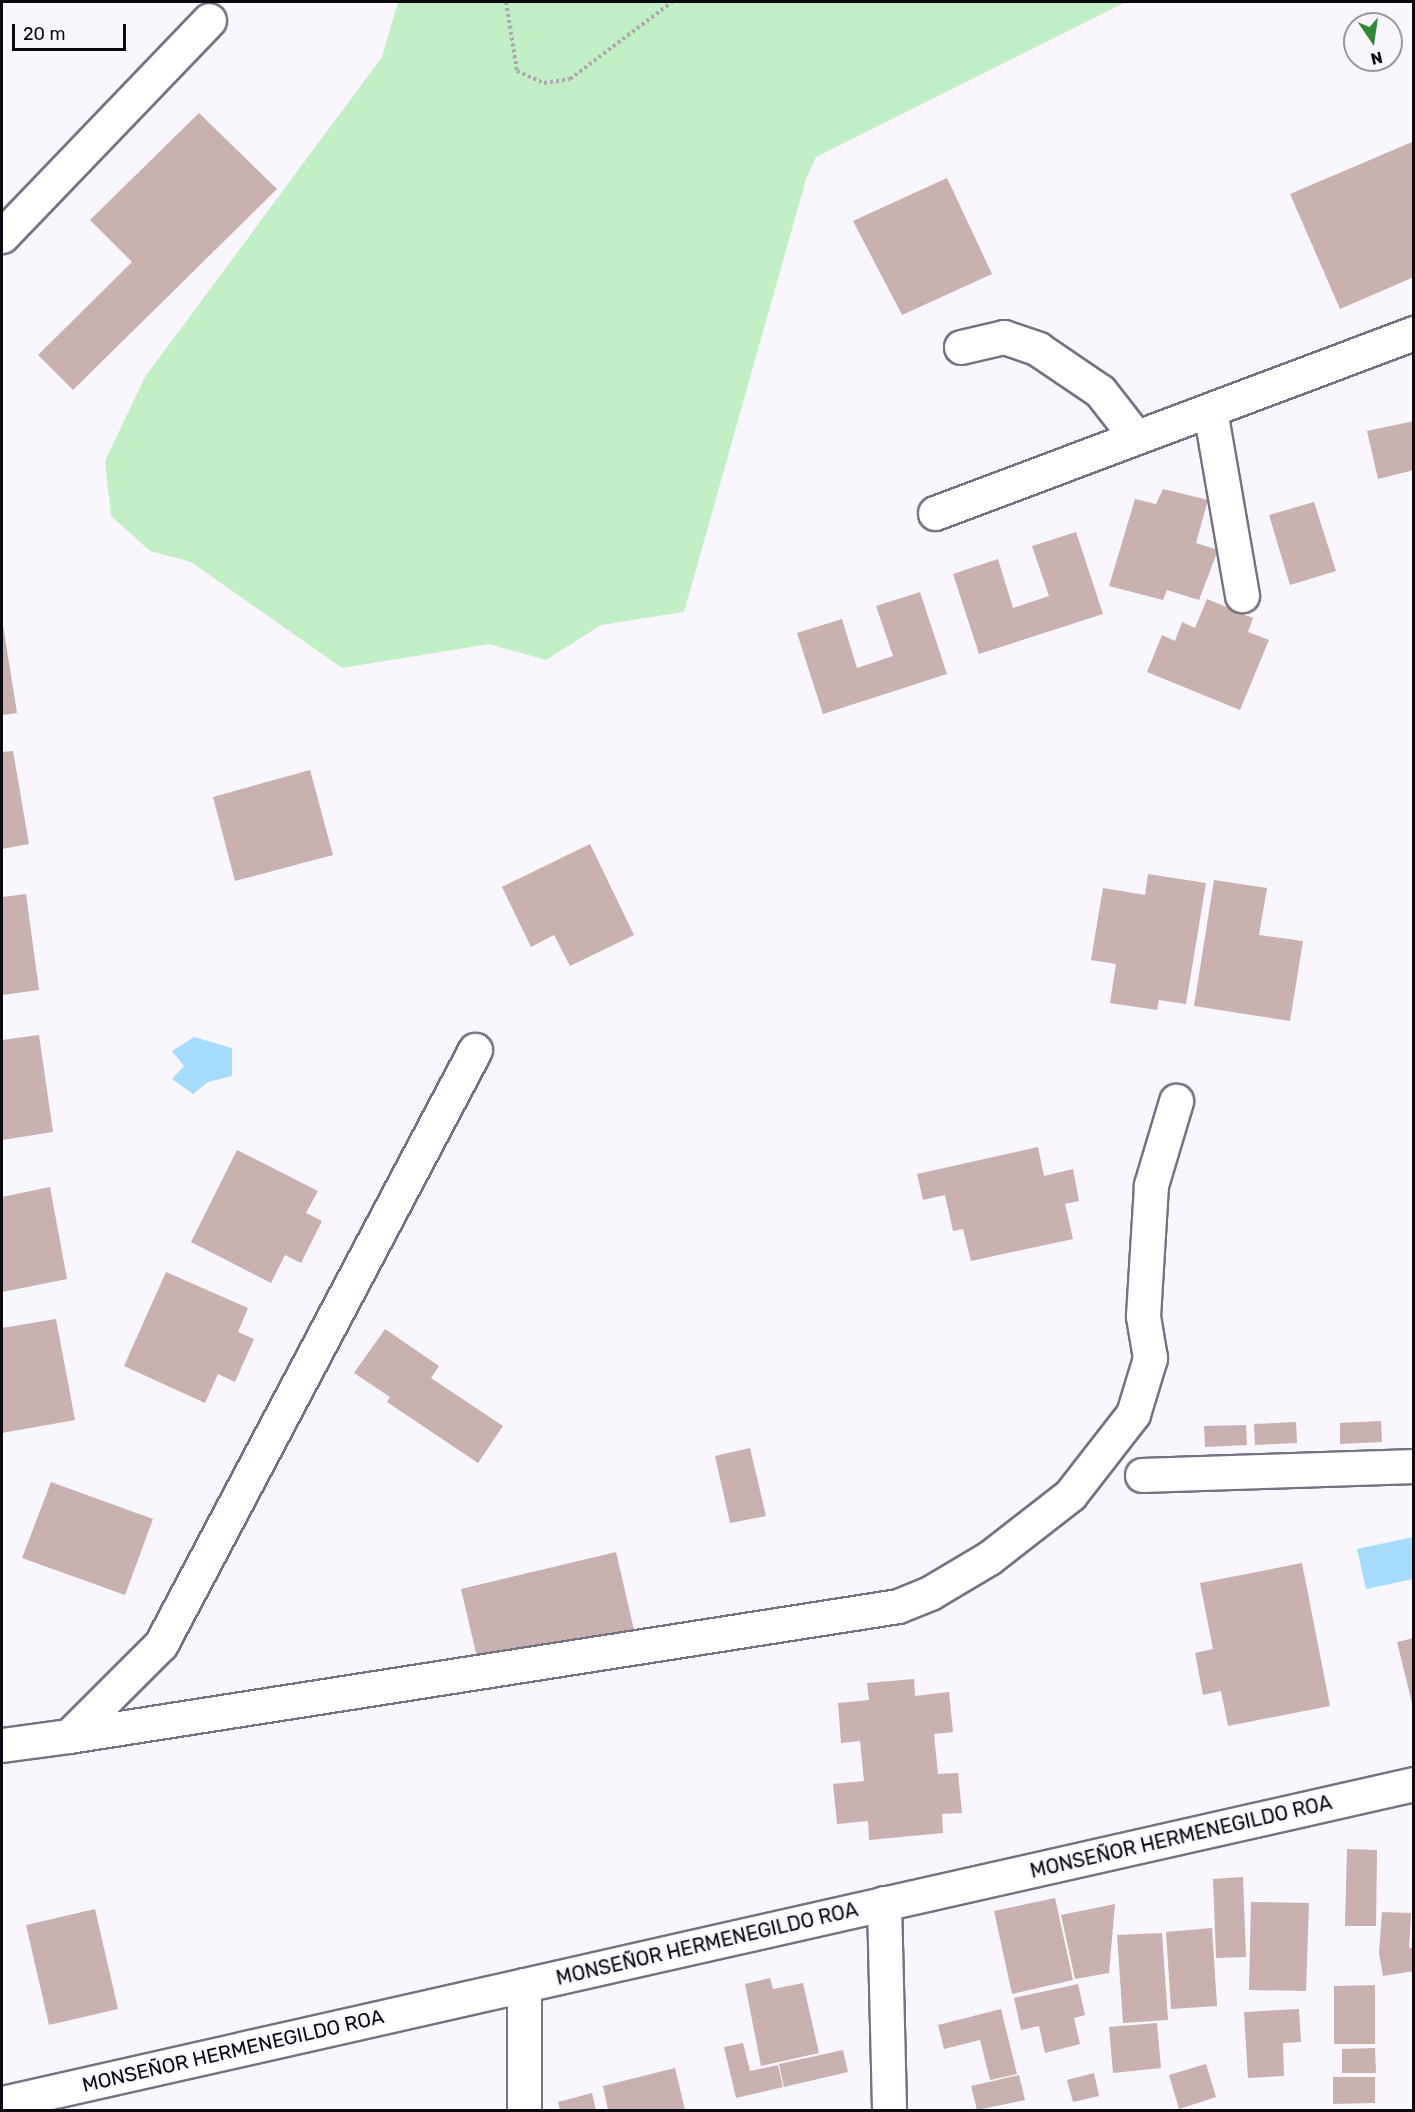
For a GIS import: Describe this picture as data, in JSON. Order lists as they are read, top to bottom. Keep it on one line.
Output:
{"streets":{"street":["MONSEÑOR HERMENEGILDO ROA"]},"scale_bar":"20 m","north":"bottom"}
